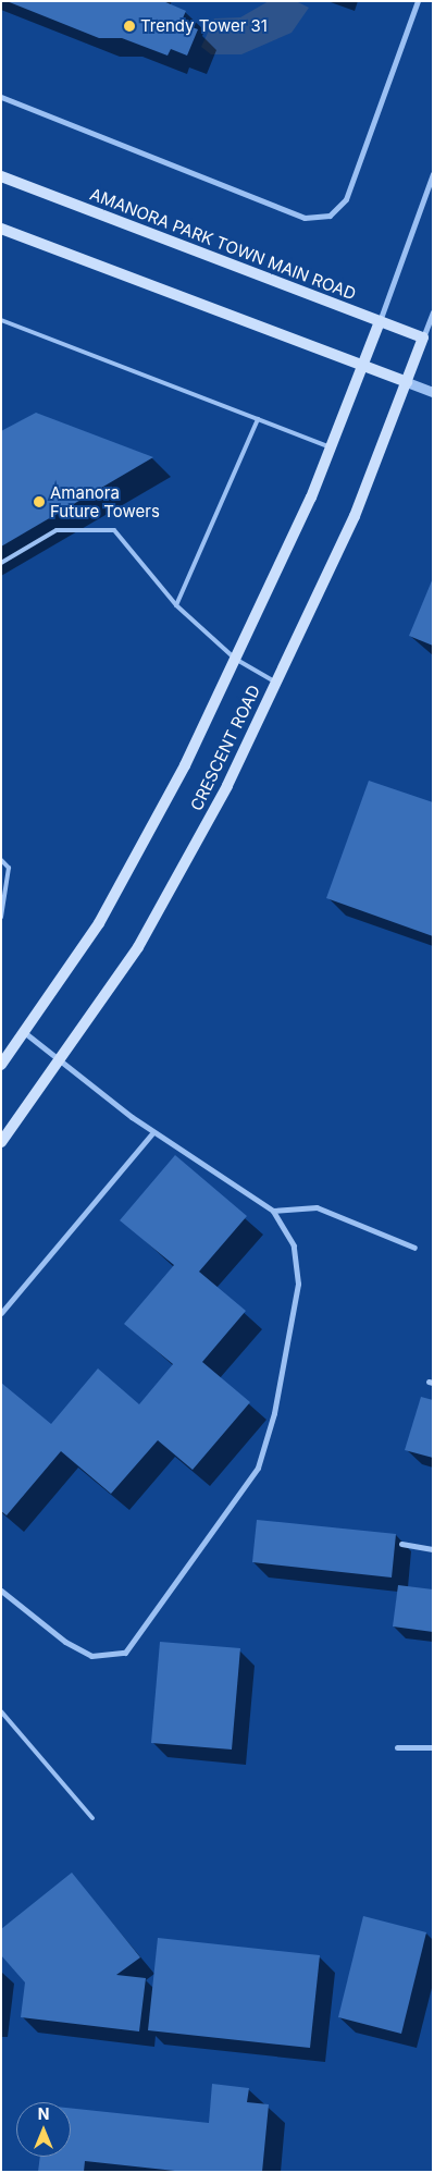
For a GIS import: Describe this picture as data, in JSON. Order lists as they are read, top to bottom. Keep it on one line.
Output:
{"streets":{"main road":["AMANORA PARK TOWN MAIN ROAD","CRESCENT ROAD"]},"crossings":[["AMANORA PARK TOWN MAIN ROAD","CRESCENT ROAD"]],"places":["Trendy Tower 31","Amanora Future Towers"],"north":"top"}
